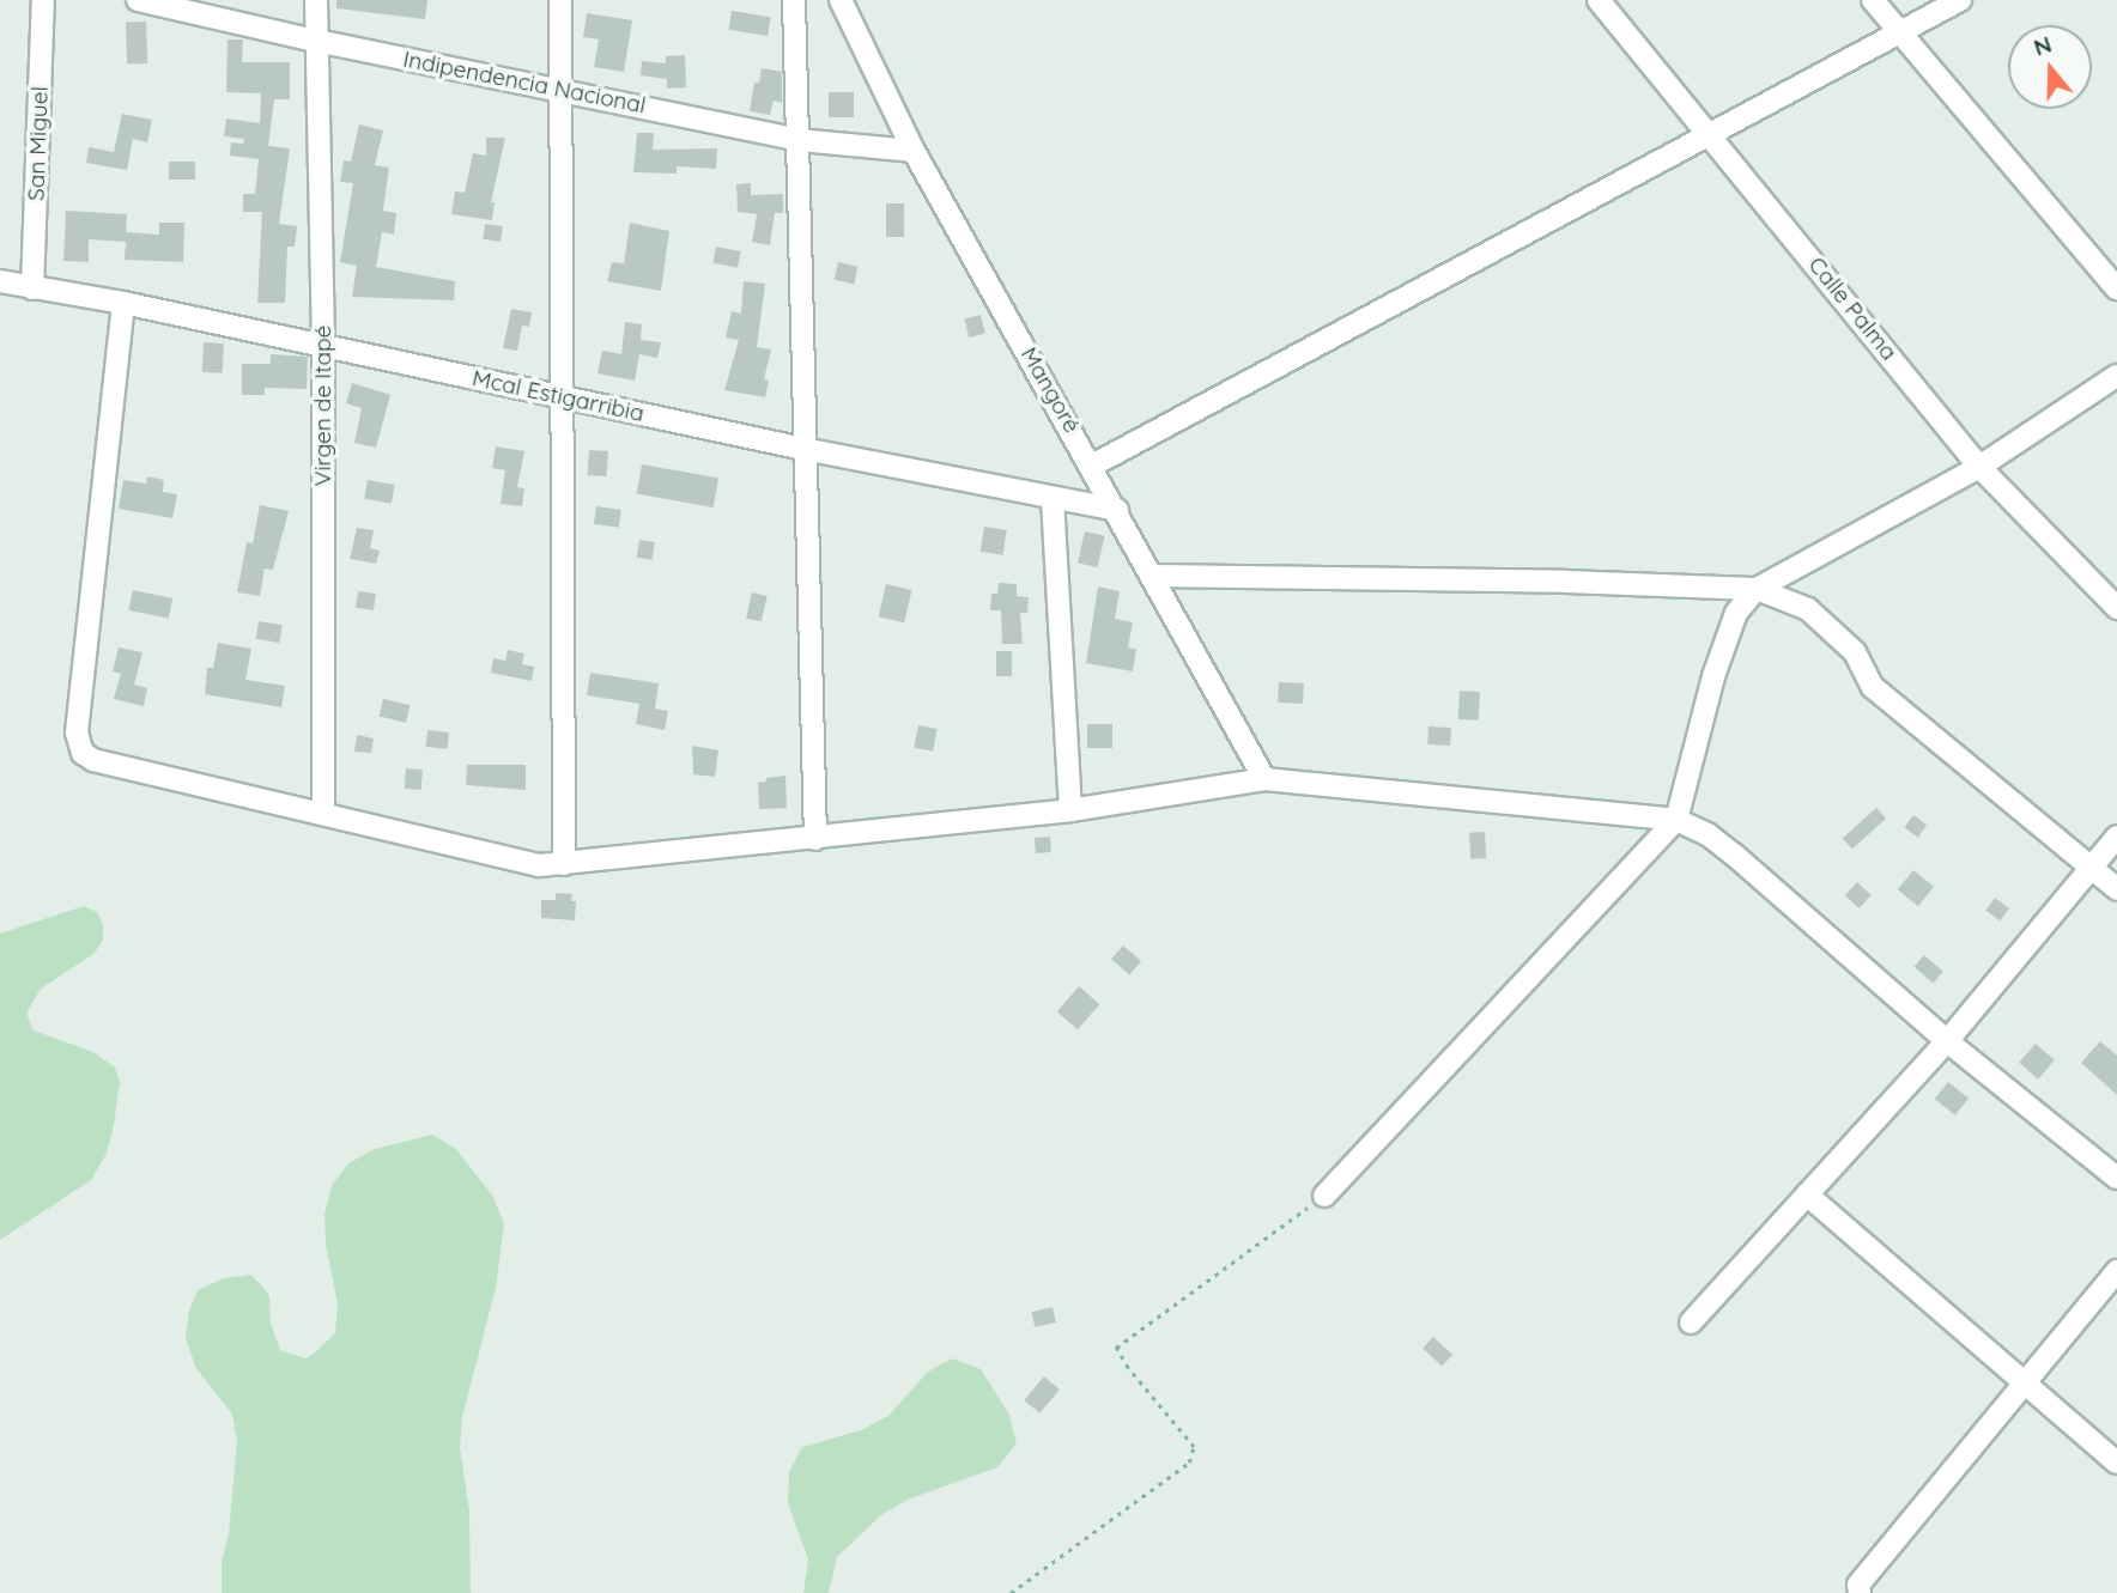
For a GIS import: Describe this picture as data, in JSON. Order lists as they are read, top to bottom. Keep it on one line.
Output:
{"streets":{"street":["Indipendencia Nacional","San Miguel","Calle Palma","Mangoré","Mcal Estigarribia","Virgen de Itapé"]},"crossings":[["Indipendencia Nacional","Mangoré"],["Indipendencia Nacional","Virgen de Itapé"],["San Miguel","Mcal Estigarribia"],["Mangoré","Mcal Estigarribia"],["Mcal Estigarribia","Virgen de Itapé"]],"north":"top"}
